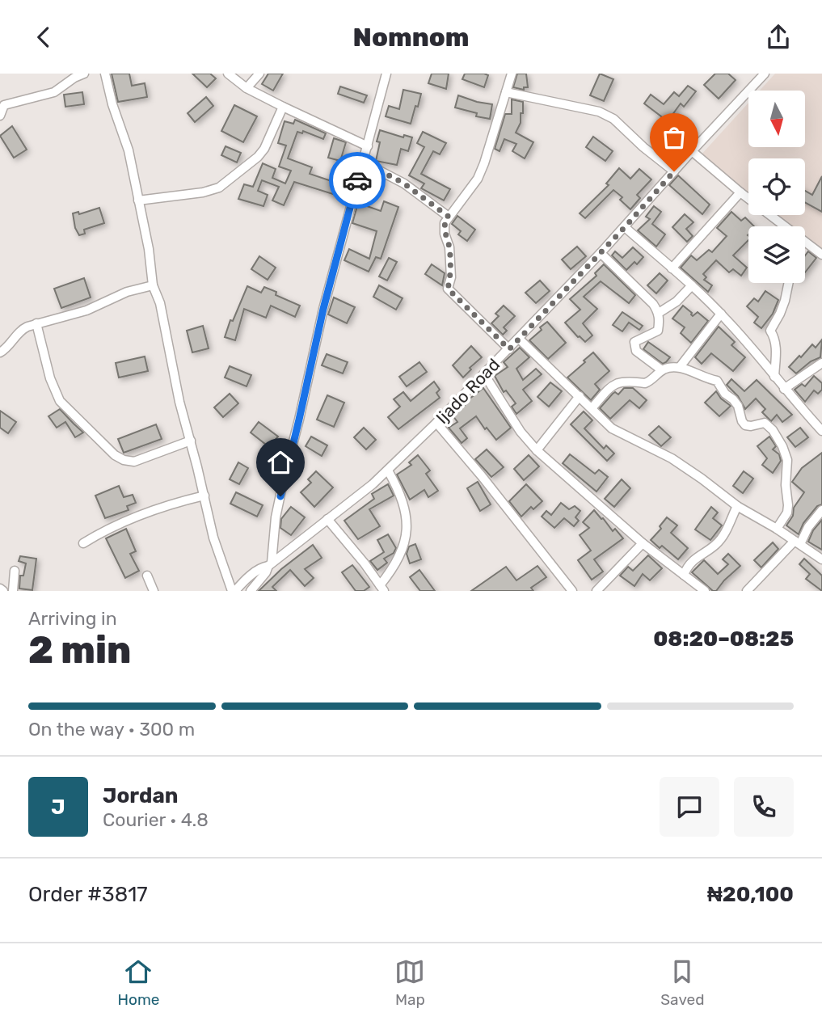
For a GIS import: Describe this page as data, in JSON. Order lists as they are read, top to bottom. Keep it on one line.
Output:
{"streets":{"street":["Ijado Road"]},"north":"bottom","page":{"header":"Nomnom","heading":["2 min","Arriving in","08:20–08:25"],"panel":["Jordan","Courier · 4.8","Order #3817","₦20,100"],"bar":"On the way · 300 m","round":"J","tabs":["Home","Map","Saved"]}}
